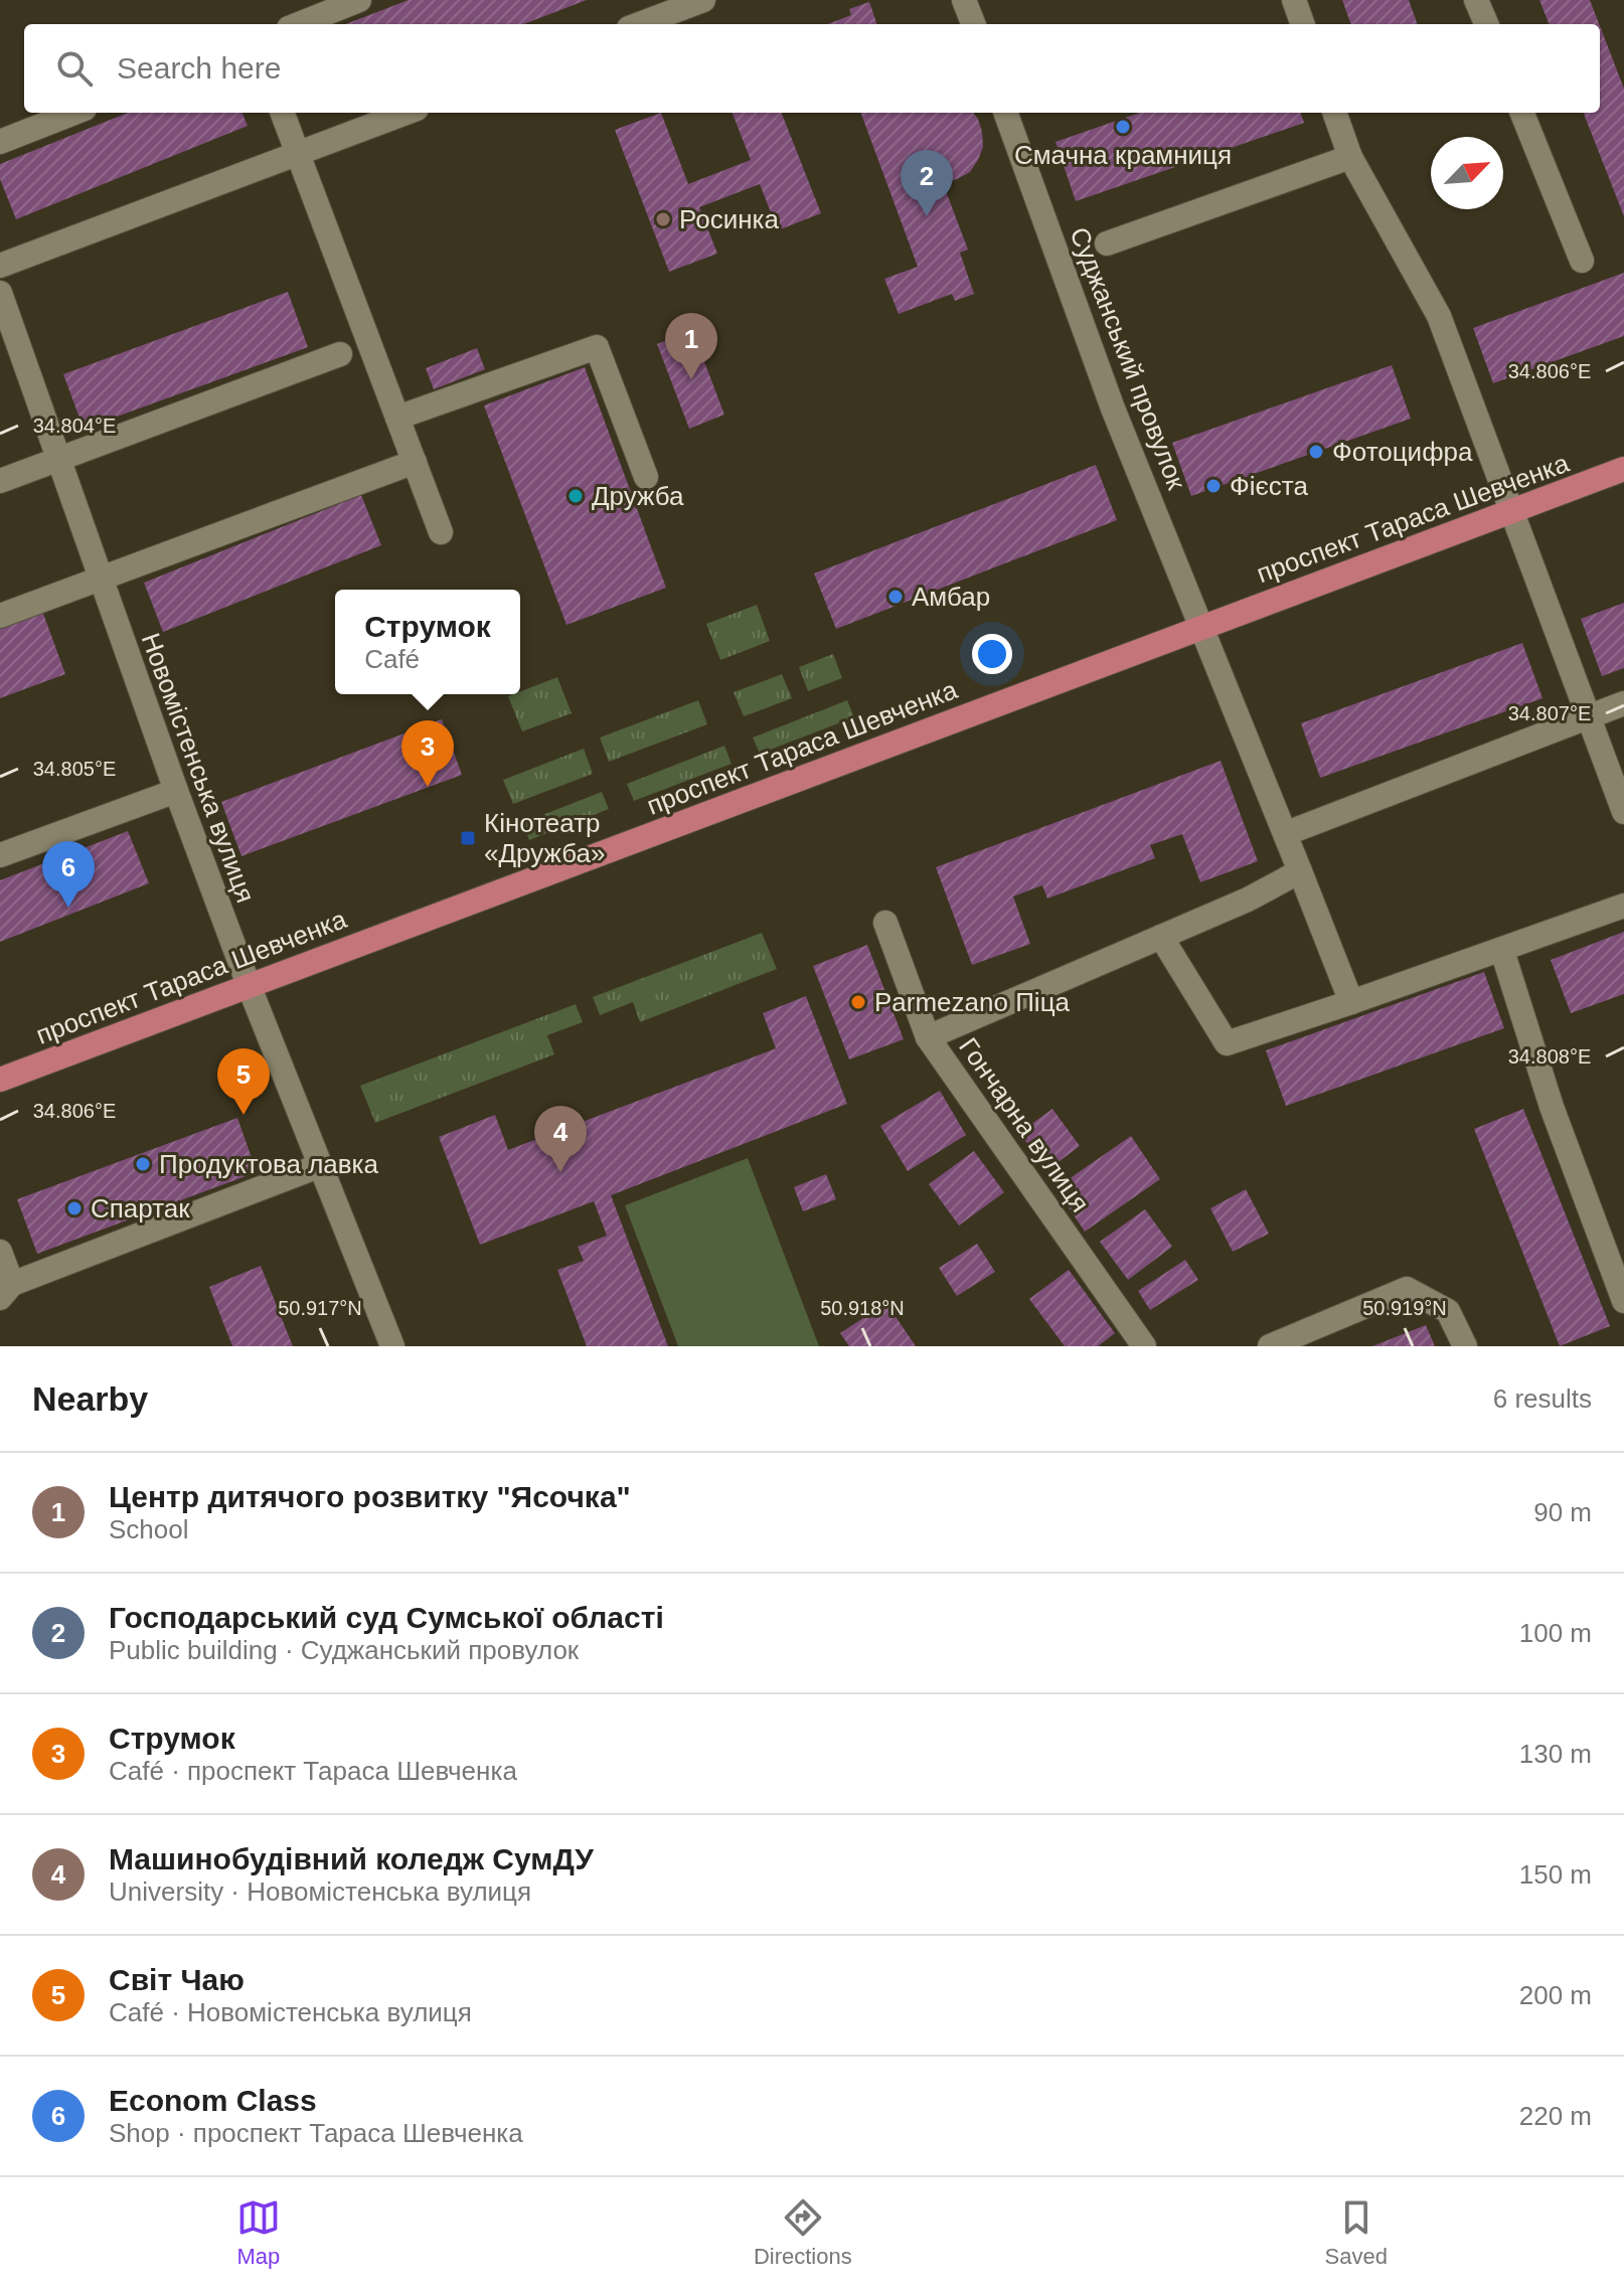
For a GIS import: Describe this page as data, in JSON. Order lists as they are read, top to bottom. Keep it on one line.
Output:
{"streets":{"main road":["проспект Тараса Шевченка"],"street":["Суджанський провулок","Новомістенська вулиця","Гончарна вулиця"]},"crossings":[["Суджанський провулок","проспект Тараса Шевченка"],["проспект Тараса Шевченка","Новомістенська вулиця"]],"places":{"other":["Смачна крамниця","Росинка","Фотоцифра","Фієста","Дружба","Амбар","Parmezano Піца","Продуктова лавка","Спартак"],"transit":["Кінотеатр «Дружба»"]},"north":"top right","page":{"search":"Search here","pins":["2","1","3","6","5","4"],"popup":["Струмок","Café"],"heading":["Nearby","6 results"],"list":[{"mark":"1","name":"Центр дитячого розвитку \"Ясочка\"","note":"School","value":"90 m"},{"mark":"2","name":"Господарський суд Сумської області","note":"Public building · Суджанський провулок","value":"100 m"},{"mark":"3","name":"Струмок","note":"Café · проспект Тараса Шевченка","value":"130 m"},{"mark":"4","name":"Машинобудівний коледж СумДУ","note":"University · Новомістенська вулиця","value":"150 m"},{"mark":"5","name":"Світ Чаю","note":"Café · Новомістенська вулиця","value":"200 m"},{"mark":"6","name":"Econom Class","note":"Shop · проспект Тараса Шевченка","value":"220 m"}],"nav":["Map","Directions","Saved"]},"coordinates":["34.806°E","34.804°E","34.807°E","34.805°E","34.808°E","50.917°N","50.918°N","50.919°N"]}
